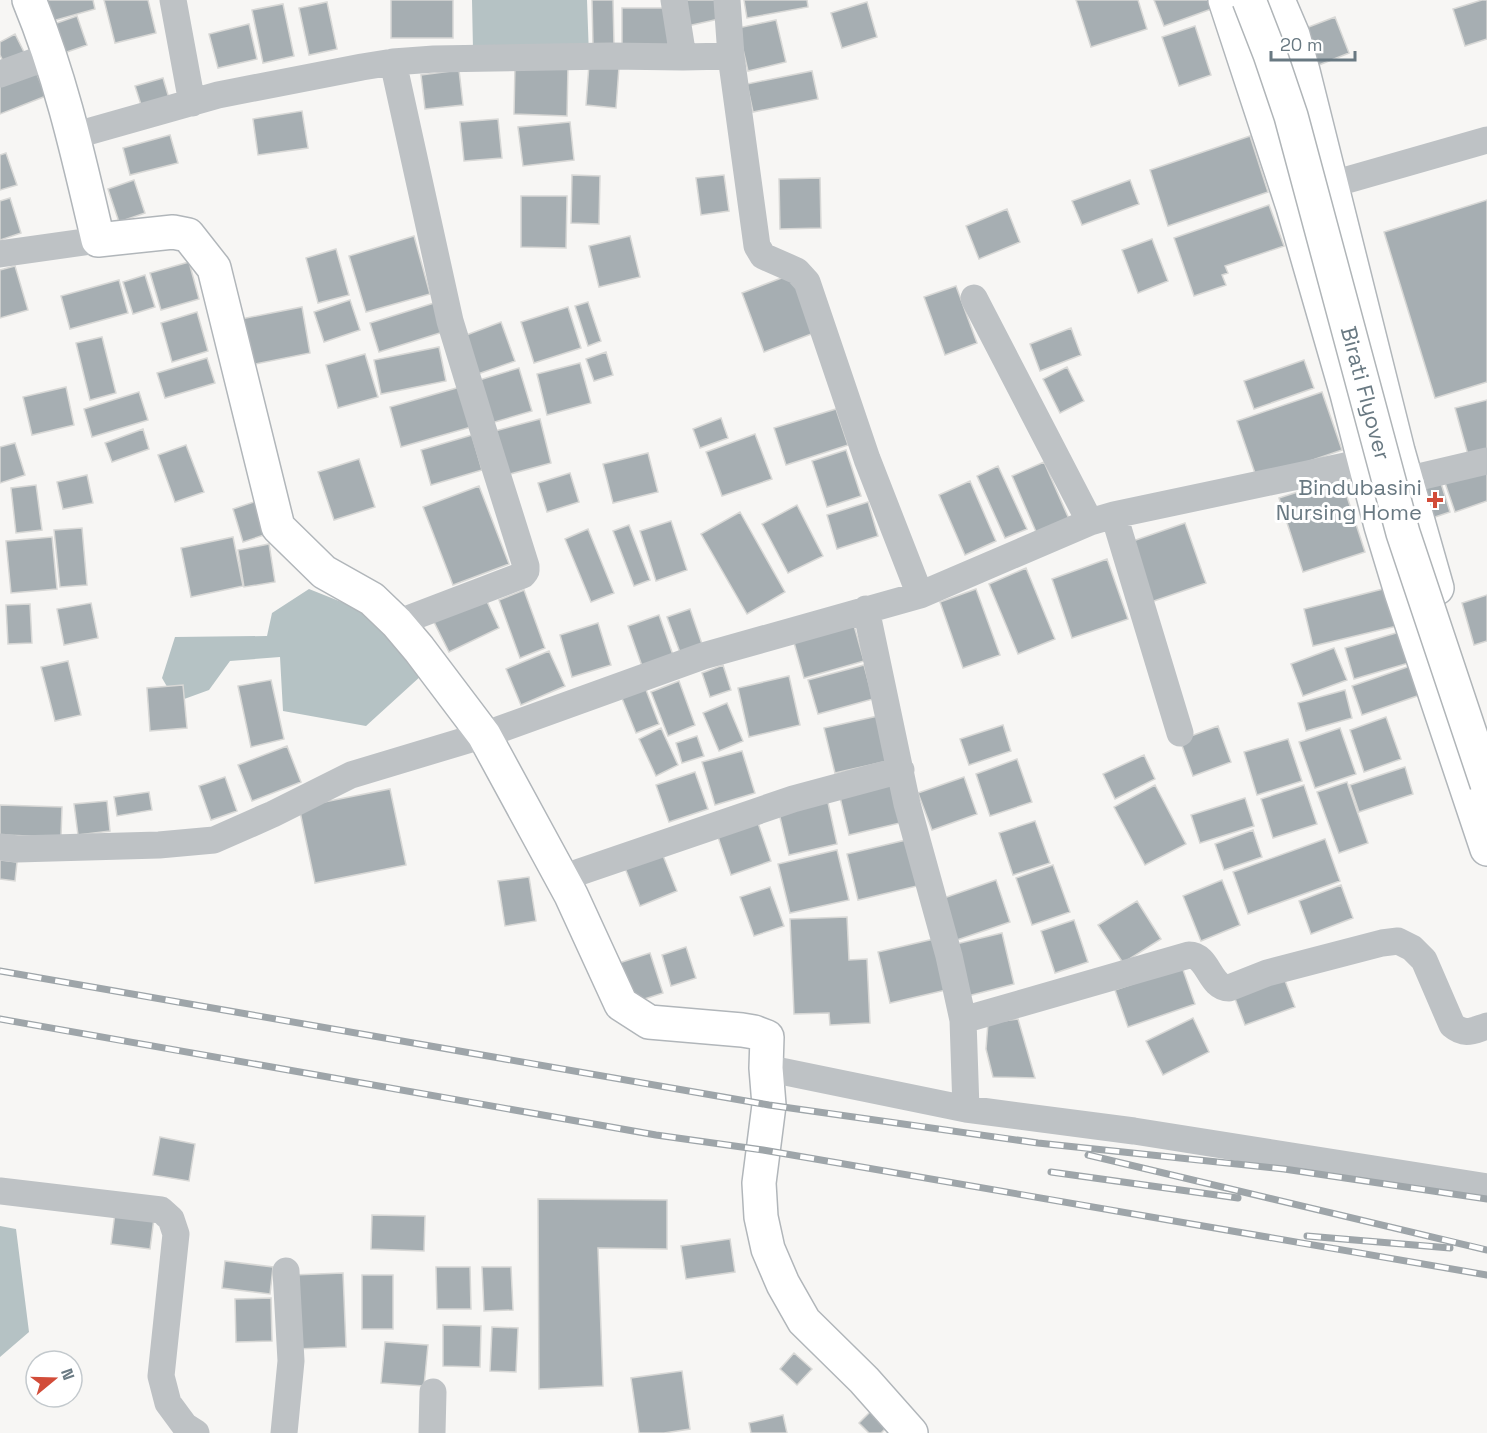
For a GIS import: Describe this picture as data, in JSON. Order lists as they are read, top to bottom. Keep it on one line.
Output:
{"streets":{"main road":["Birati Flyover"]},"places":{"health":["Bindubasini Nursing Home"]},"scale_bar":"20 m","north":"right"}
